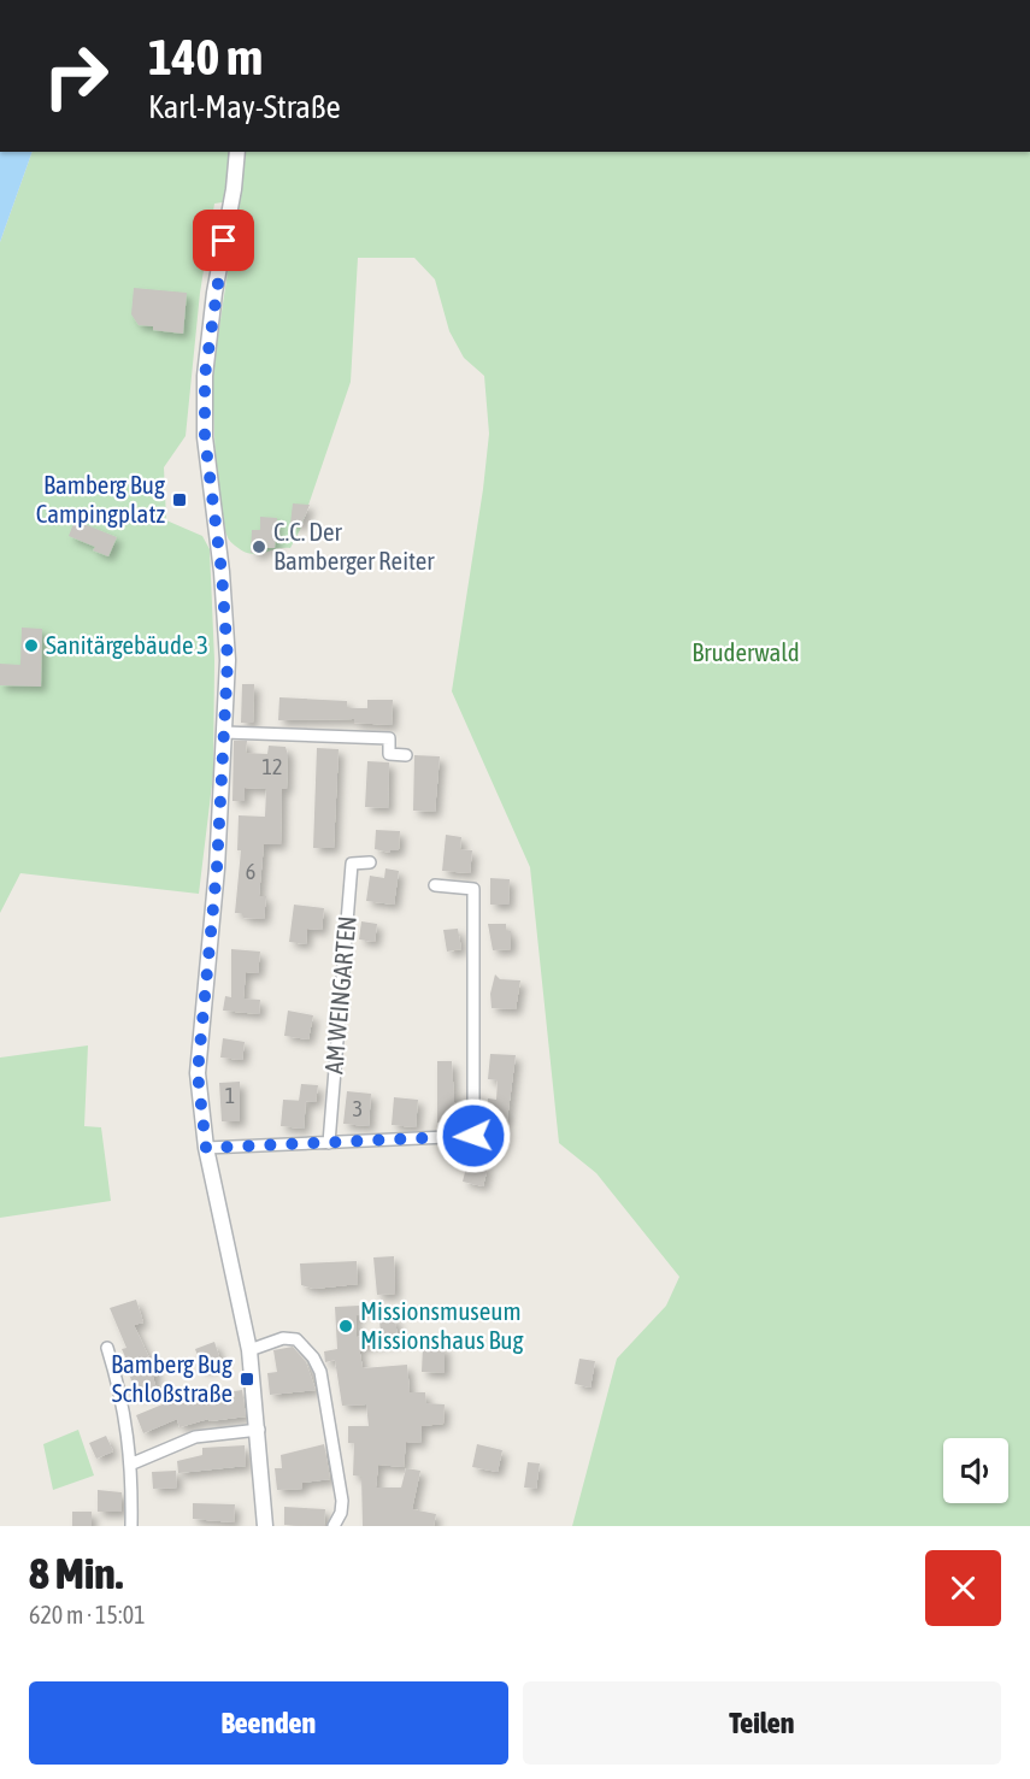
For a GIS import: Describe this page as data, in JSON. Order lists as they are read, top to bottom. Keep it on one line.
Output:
{"streets":{"street":["AM WEINGARTEN"]},"parks":["Bruderwald"],"places":{"transit":["Bamberg Bug Campingplatz","Bamberg Bug Schloßstraße"],"other":["C.C. Der Bamberger Reiter","Sanitärgebäude 3","Missionsmuseum Missionshaus Bug"]},"house_numbers":["12","6","1","3"],"page":{"turn":["140 m","Karl-May-Straße"],"heading":["8 Min.","620 m · 15:01"],"buttons":["Beenden","Teilen"]}}
